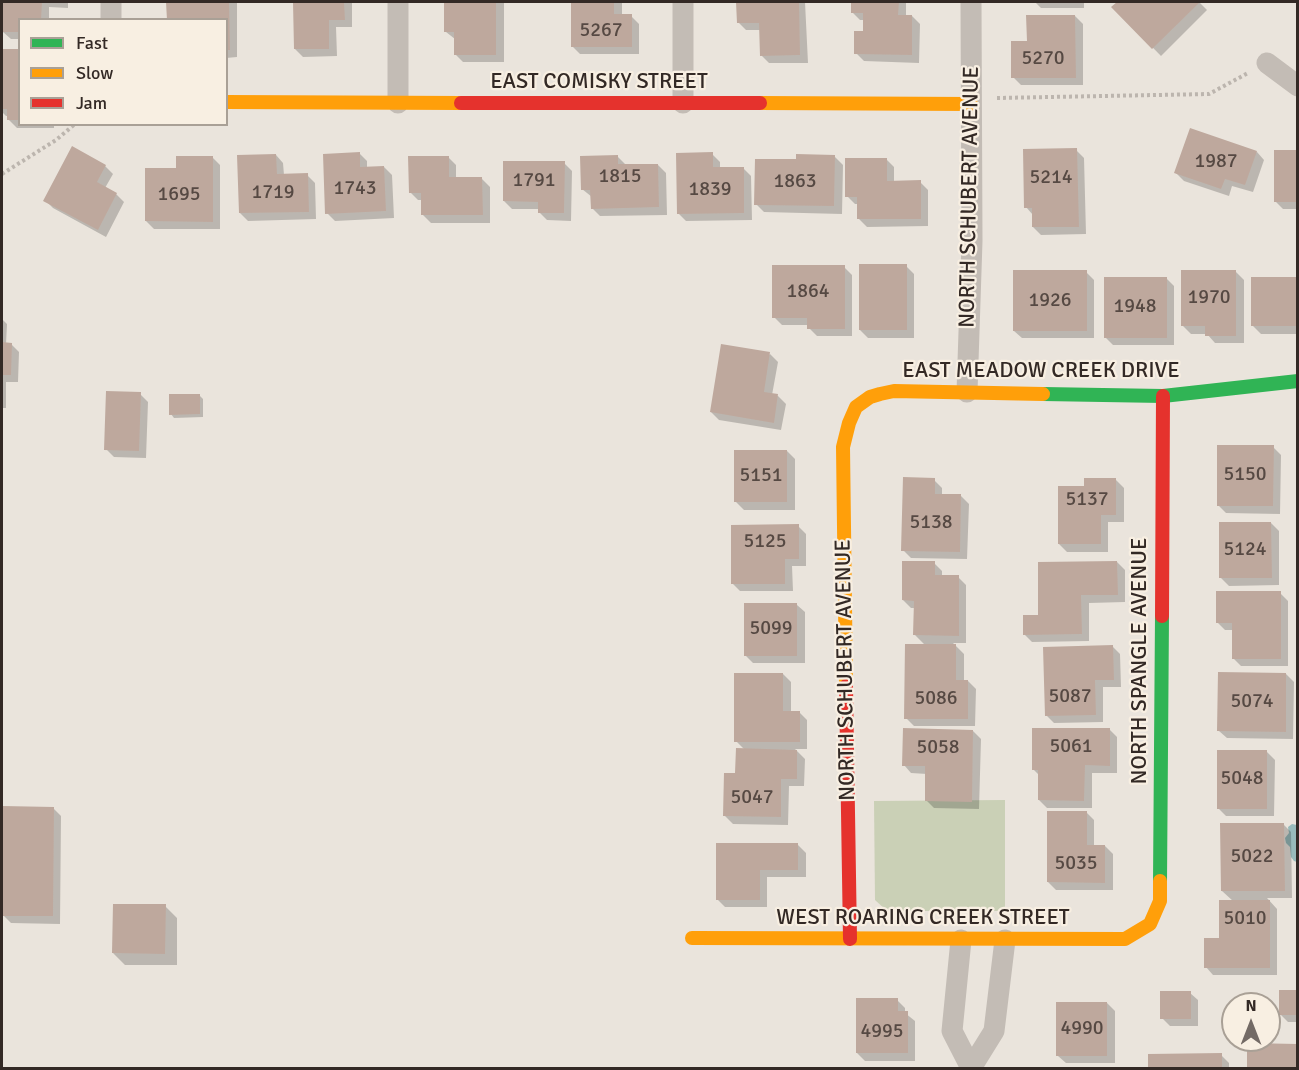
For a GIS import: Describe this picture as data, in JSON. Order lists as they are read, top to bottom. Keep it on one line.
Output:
{"streets":{"street":["EAST COMISKY STREET","NORTH SCHUBERT AVENUE","EAST MEADOW CREEK DRIVE","NORTH SPANGLE AVENUE","WEST ROARING CREEK STREET"]},"crossings":[["EAST COMISKY STREET","NORTH SCHUBERT AVENUE"],["NORTH SCHUBERT AVENUE","EAST MEADOW CREEK DRIVE"],["NORTH SCHUBERT AVENUE","WEST ROARING CREEK STREET"],["EAST MEADOW CREEK DRIVE","NORTH SPANGLE AVENUE"],["NORTH SPANGLE AVENUE","WEST ROARING CREEK STREET"]],"house_numbers":["5267","5270","1987","1815","5214","1791","1863","1743","1839","1719","1695","1864","1970","1926","1948","5150","5151","5137","5138","5125","5124","5099","5087","5086","5074","5061","5058","5048","5047","5022","5035","5010","4990","4995"],"legend":["Fast","Slow","Jam"],"north":"top"}
